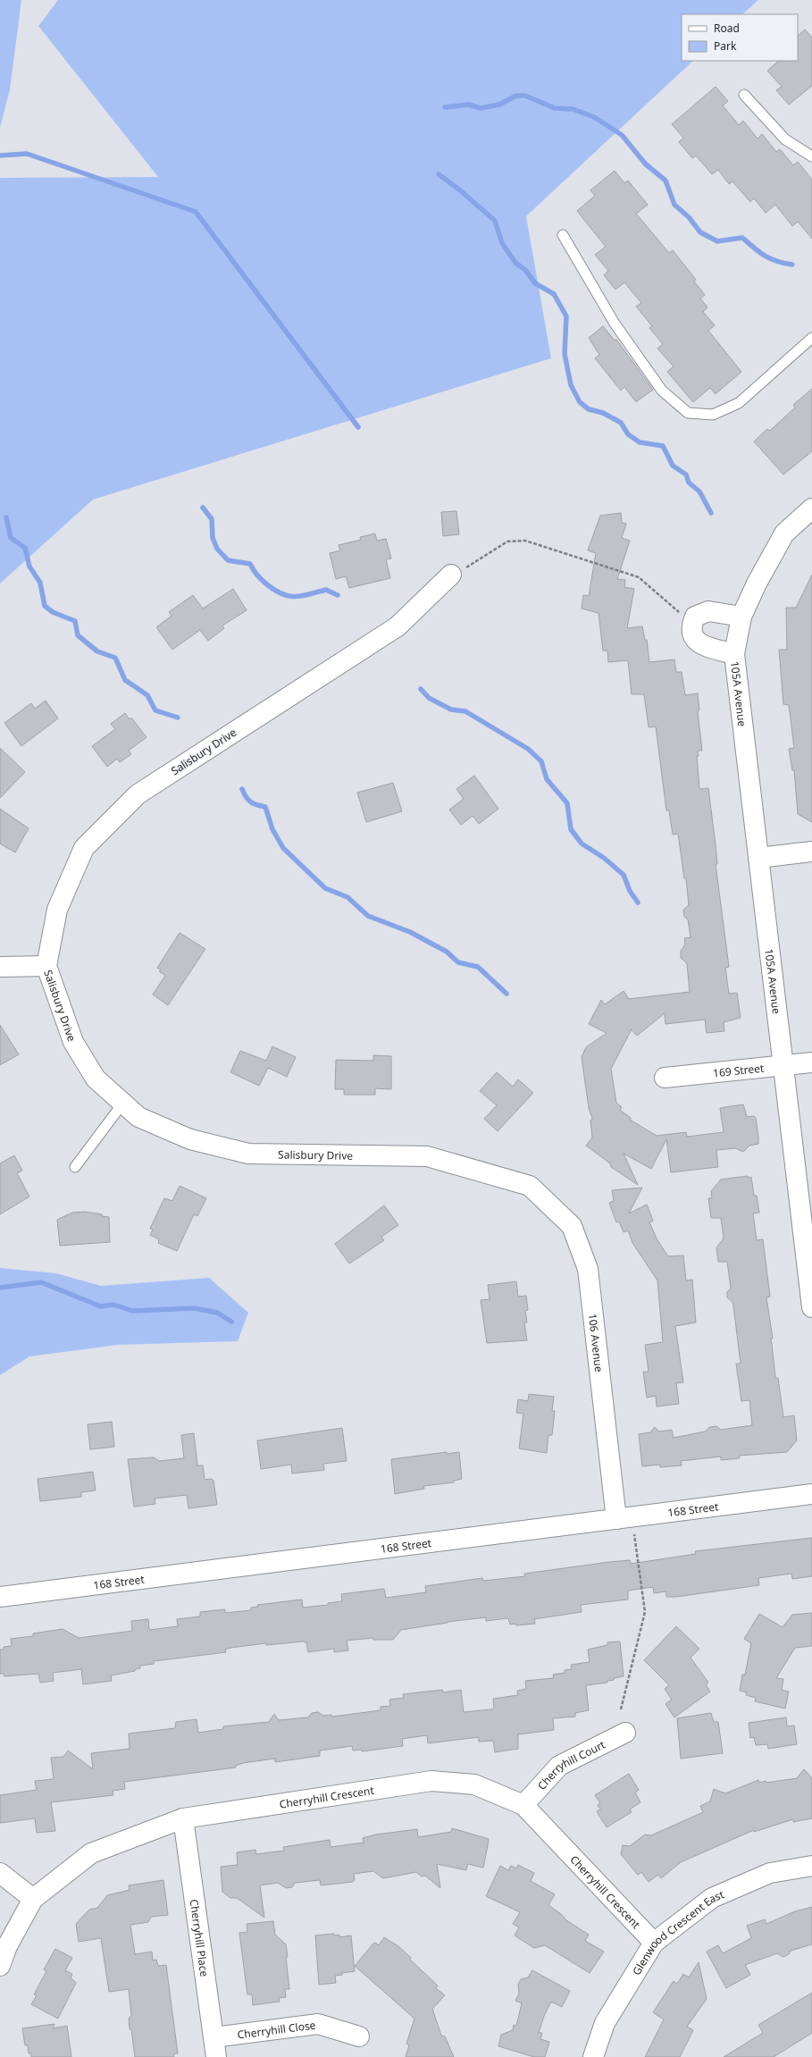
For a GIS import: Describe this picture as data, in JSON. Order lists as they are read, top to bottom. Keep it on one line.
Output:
{"streets":{"street":["105A Avenue","Salisbury Drive","169 Street","106 Avenue","168 Street","Cherryhill Court","Cherryhill Crescent","Glenwood Crescent East","Cherryhill Place","Cherryhill Close"]},"crossings":[["105A Avenue","169 Street"],["Salisbury Drive","106 Avenue"],["106 Avenue","168 Street"],["Cherryhill Court","Cherryhill Crescent"],["Cherryhill Crescent","Glenwood Crescent East"],["Cherryhill Crescent","Cherryhill Place"],["Cherryhill Place","Cherryhill Close"]],"legend":["Road","Park"]}
